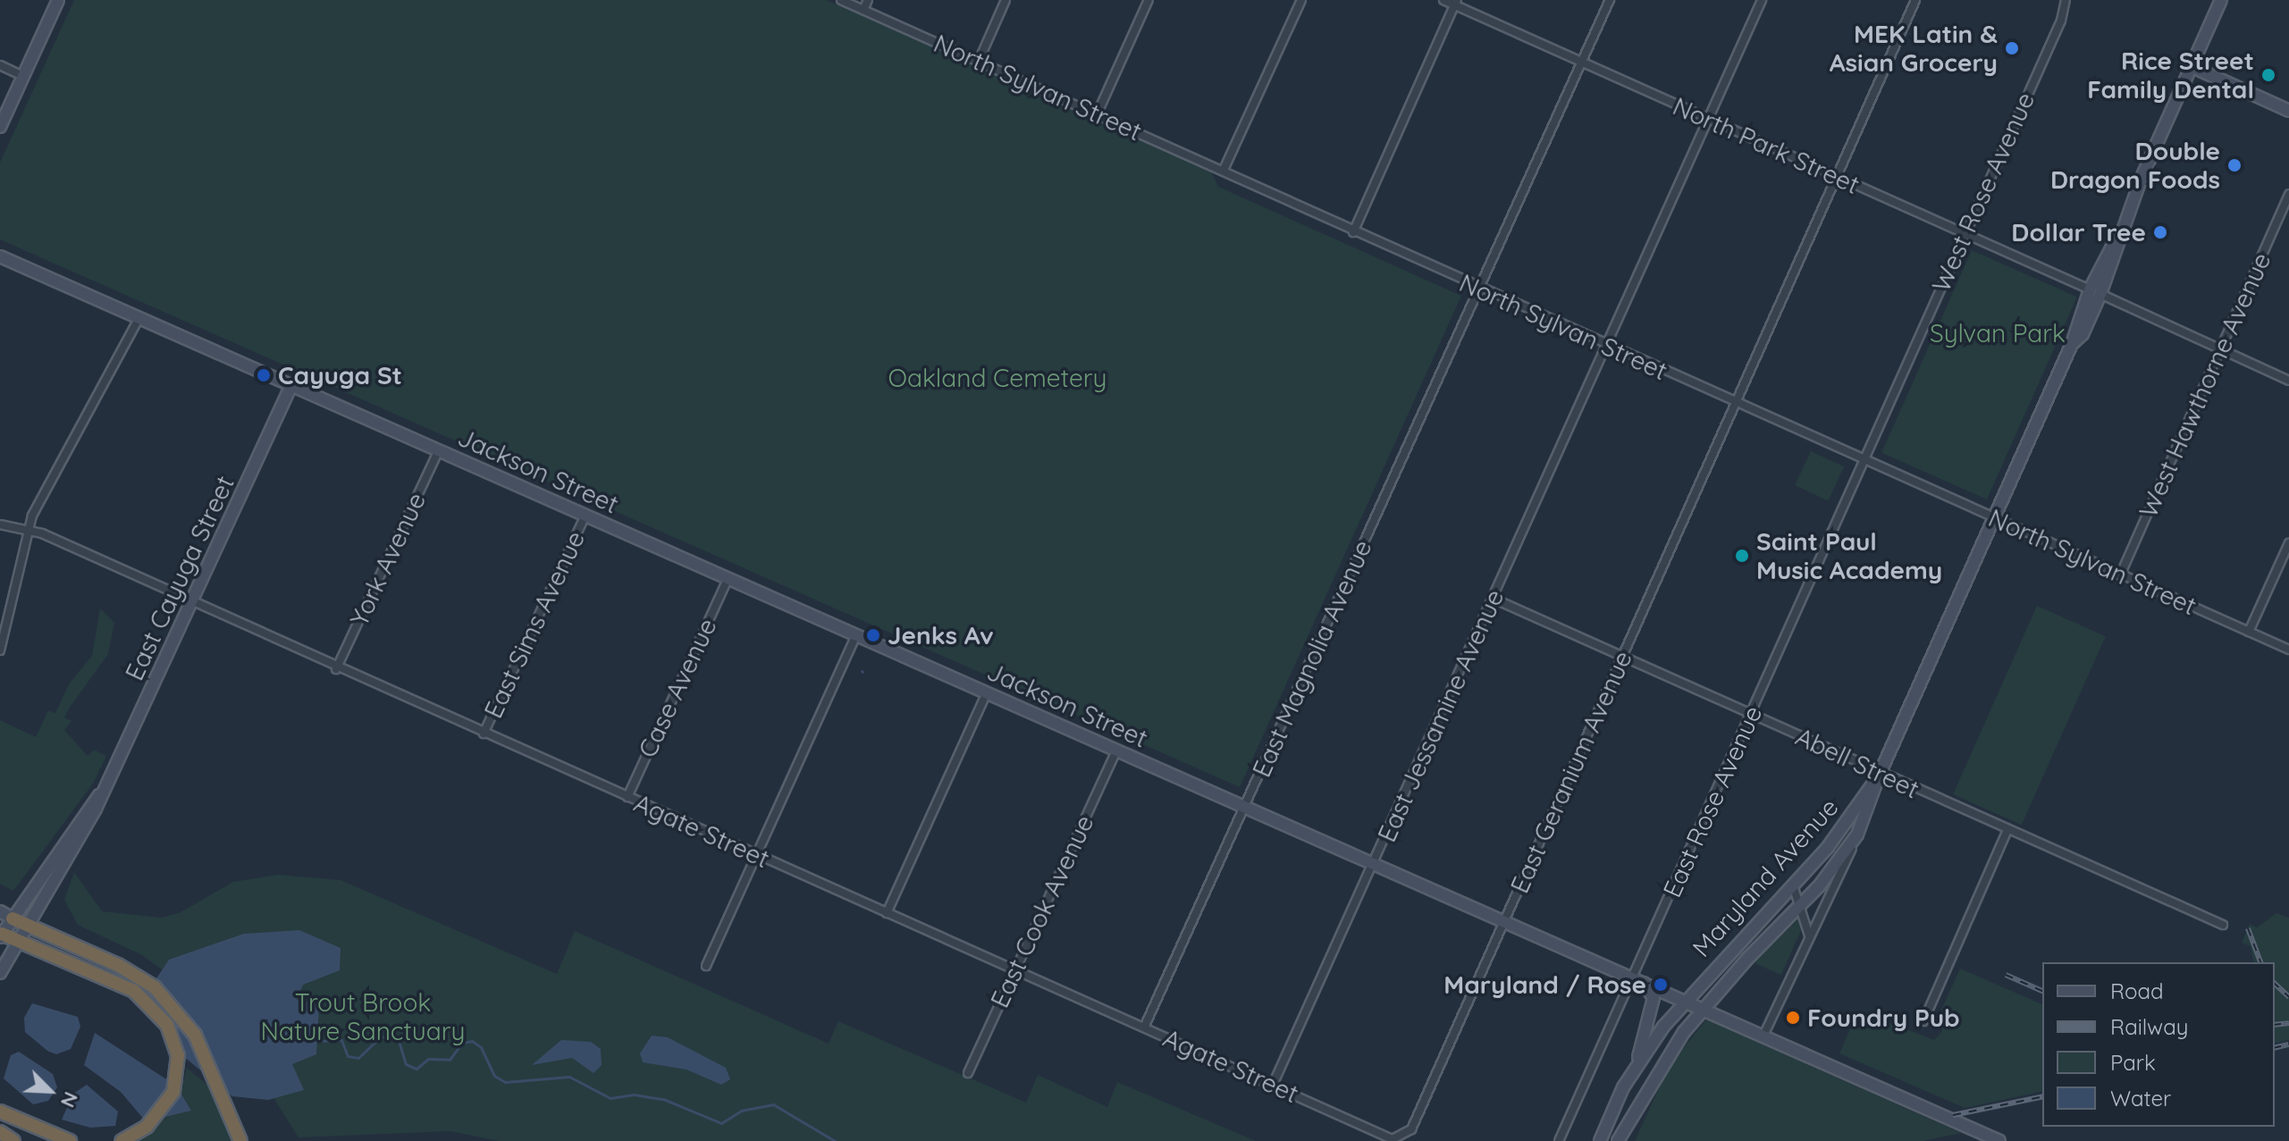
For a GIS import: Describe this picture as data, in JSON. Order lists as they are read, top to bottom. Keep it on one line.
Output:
{"streets":{"street":["North Sylvan Street","North Park Street","West Rose Avenue","West Hawthorne Avenue","Jackson Street","York Avenue","East Cayuga Street","East Sims Avenue","East Magnolia Avenue","Case Avenue","East Jessamine Avenue","Abell Street","East Geranium Avenue","East Rose Avenue","Agate Street","Maryland Avenue","East Cook Avenue"]},"crossings":[["North Sylvan Street","West Rose Avenue"],["North Sylvan Street","West Hawthorne Avenue"],["North Sylvan Street","East Magnolia Avenue"],["North Sylvan Street","East Jessamine Avenue"],["North Sylvan Street","East Geranium Avenue"],["North Sylvan Street","East Rose Avenue"],["North Park Street","West Rose Avenue"],["North Park Street","West Hawthorne Avenue"],["North Park Street","East Magnolia Avenue"],["North Park Street","East Jessamine Avenue"],["North Park Street","East Geranium Avenue"],["West Rose Avenue","East Rose Avenue"],["Jackson Street","York Avenue"],["Jackson Street","East Cayuga Street"],["Jackson Street","East Sims Avenue"],["Jackson Street","East Magnolia Avenue"],["Jackson Street","Case Avenue"],["Jackson Street","East Jessamine Avenue"],["Jackson Street","East Geranium Avenue"],["Jackson Street","East Rose Avenue"],["Jackson Street","Maryland Avenue"],["Jackson Street","East Cook Avenue"],["York Avenue","Agate Street"],["East Cayuga Street","Agate Street"],["East Sims Avenue","Agate Street"],["East Magnolia Avenue","Agate Street"],["Case Avenue","Agate Street"],["East Jessamine Avenue","Abell Street"],["East Jessamine Avenue","Agate Street"],["Abell Street","East Geranium Avenue"],["Abell Street","East Rose Avenue"],["Abell Street","Maryland Avenue"],["East Geranium Avenue","Agate Street"],["Agate Street","East Cook Avenue"]],"parks":["Sylvan Park","Oakland Cemetery","Trout Brook Nature Sanctuary"],"places":["MEK Latin & Asian Grocery","Rice Street Family Dental","Double Dragon Foods","Dollar Tree","Cayuga St","Saint Paul Music Academy","Jenks Av","Maryland / Rose","Foundry Pub"],"legend":["Road","Railway","Park","Water"],"north":"bottom right"}
